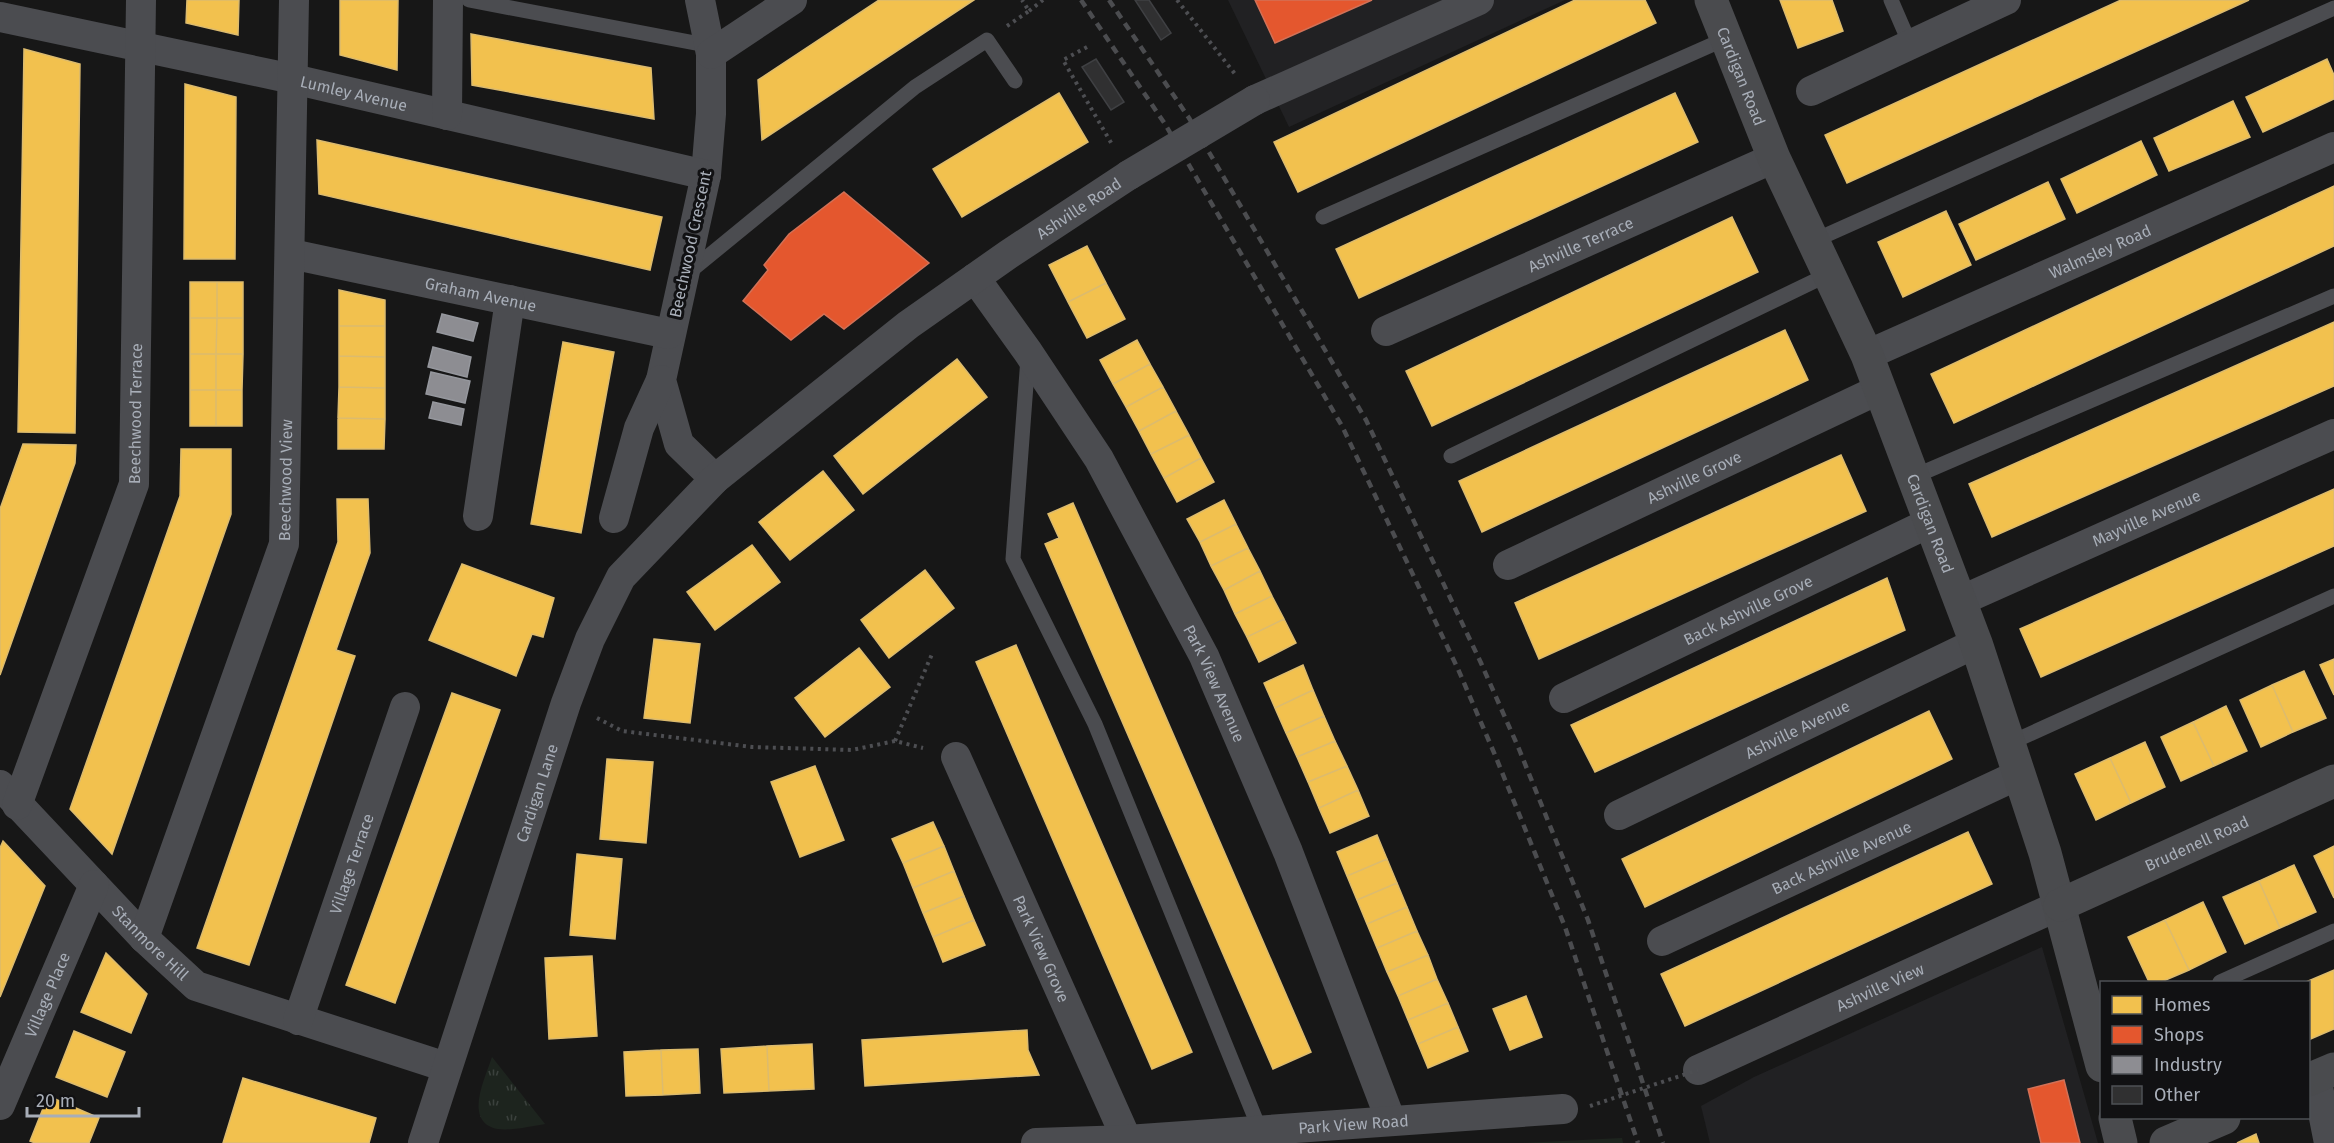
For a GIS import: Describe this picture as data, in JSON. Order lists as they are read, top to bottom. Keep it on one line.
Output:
{"streets":{"street":["Cardigan Road","Lumley Avenue","Ashville Road","Beechwood Crescent","Ashville Terrace","Walmsley Road","Graham Avenue","Beechwood Terrace","Ashville Grove","Beechwood View","Mayville Avenue","Back Ashville Grove","Park View Avenue","Ashville Avenue","Cardigan Lane","Brudenell Road","Back Ashville Avenue","Village Terrace","Stanmore Hill","Park View Grove","Ashville View","Village Place","Park View Road"]},"crossings":[["Cardigan Road","Ashville Terrace"],["Cardigan Road","Walmsley Road"],["Cardigan Road","Ashville Grove"],["Cardigan Road","Mayville Avenue"],["Cardigan Road","Back Ashville Grove"],["Cardigan Road","Ashville Avenue"],["Cardigan Road","Brudenell Road"],["Cardigan Road","Back Ashville Avenue"],["Cardigan Road","Ashville View"],["Lumley Avenue","Beechwood Crescent"],["Lumley Avenue","Beechwood Terrace"],["Lumley Avenue","Beechwood View"],["Ashville Road","Beechwood Crescent"],["Ashville Road","Park View Avenue"],["Ashville Road","Cardigan Lane"],["Beechwood Crescent","Graham Avenue"],["Beechwood Crescent","Cardigan Lane"],["Graham Avenue","Beechwood View"],["Beechwood Terrace","Stanmore Hill"],["Beechwood View","Stanmore Hill"],["Park View Avenue","Park View Road"],["Cardigan Lane","Stanmore Hill"],["Brudenell Road","Ashville View"],["Village Terrace","Stanmore Hill"],["Stanmore Hill","Village Place"],["Park View Grove","Park View Road"]],"legend":["Homes","Shops","Industry","Other"],"scale_bar":"20 m"}
